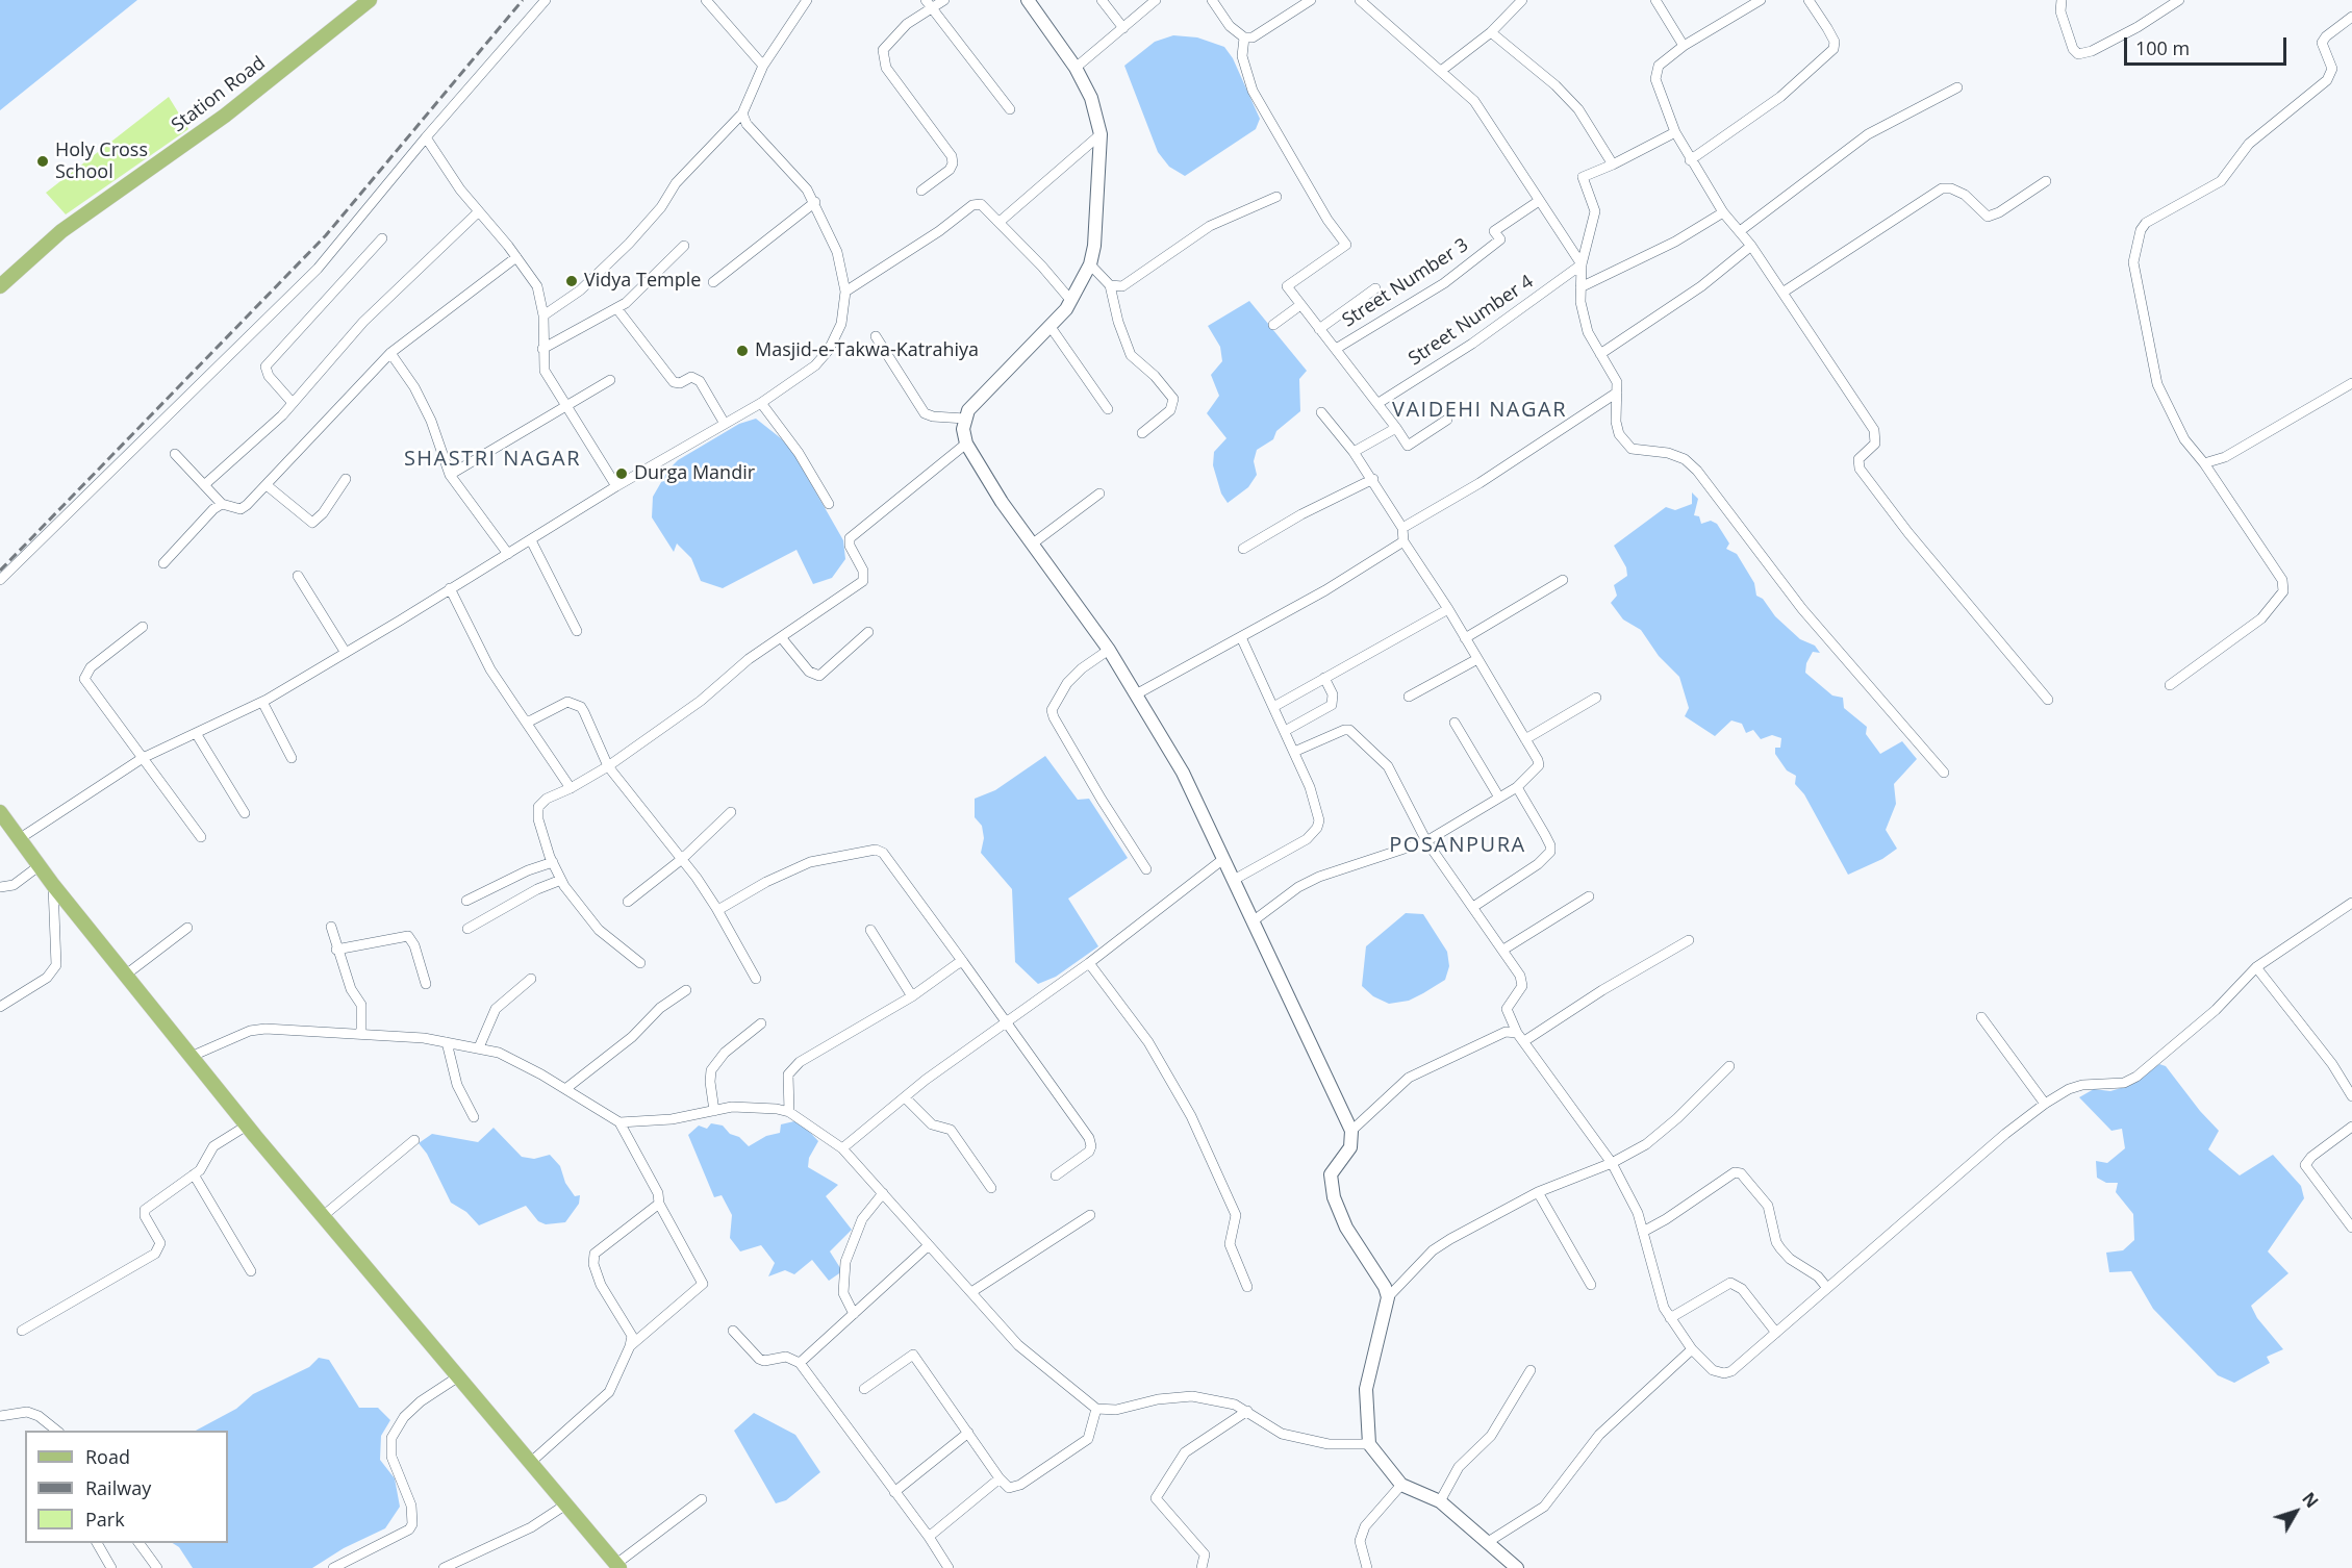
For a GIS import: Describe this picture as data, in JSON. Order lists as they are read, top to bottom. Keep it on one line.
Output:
{"streets":{"main road":["Station Road"],"street":["Street Number 3","Street Number 4"]},"districts":["VAIDEHI NAGAR","SHASTRI NAGAR","POSANPURA"],"places":["Holy Cross School","Vidya Temple","Masjid-e-Takwa-Katrahiya","Durga Mandir"],"legend":["Road","Railway","Park"],"scale_bar":"100 m","north":"top right"}
